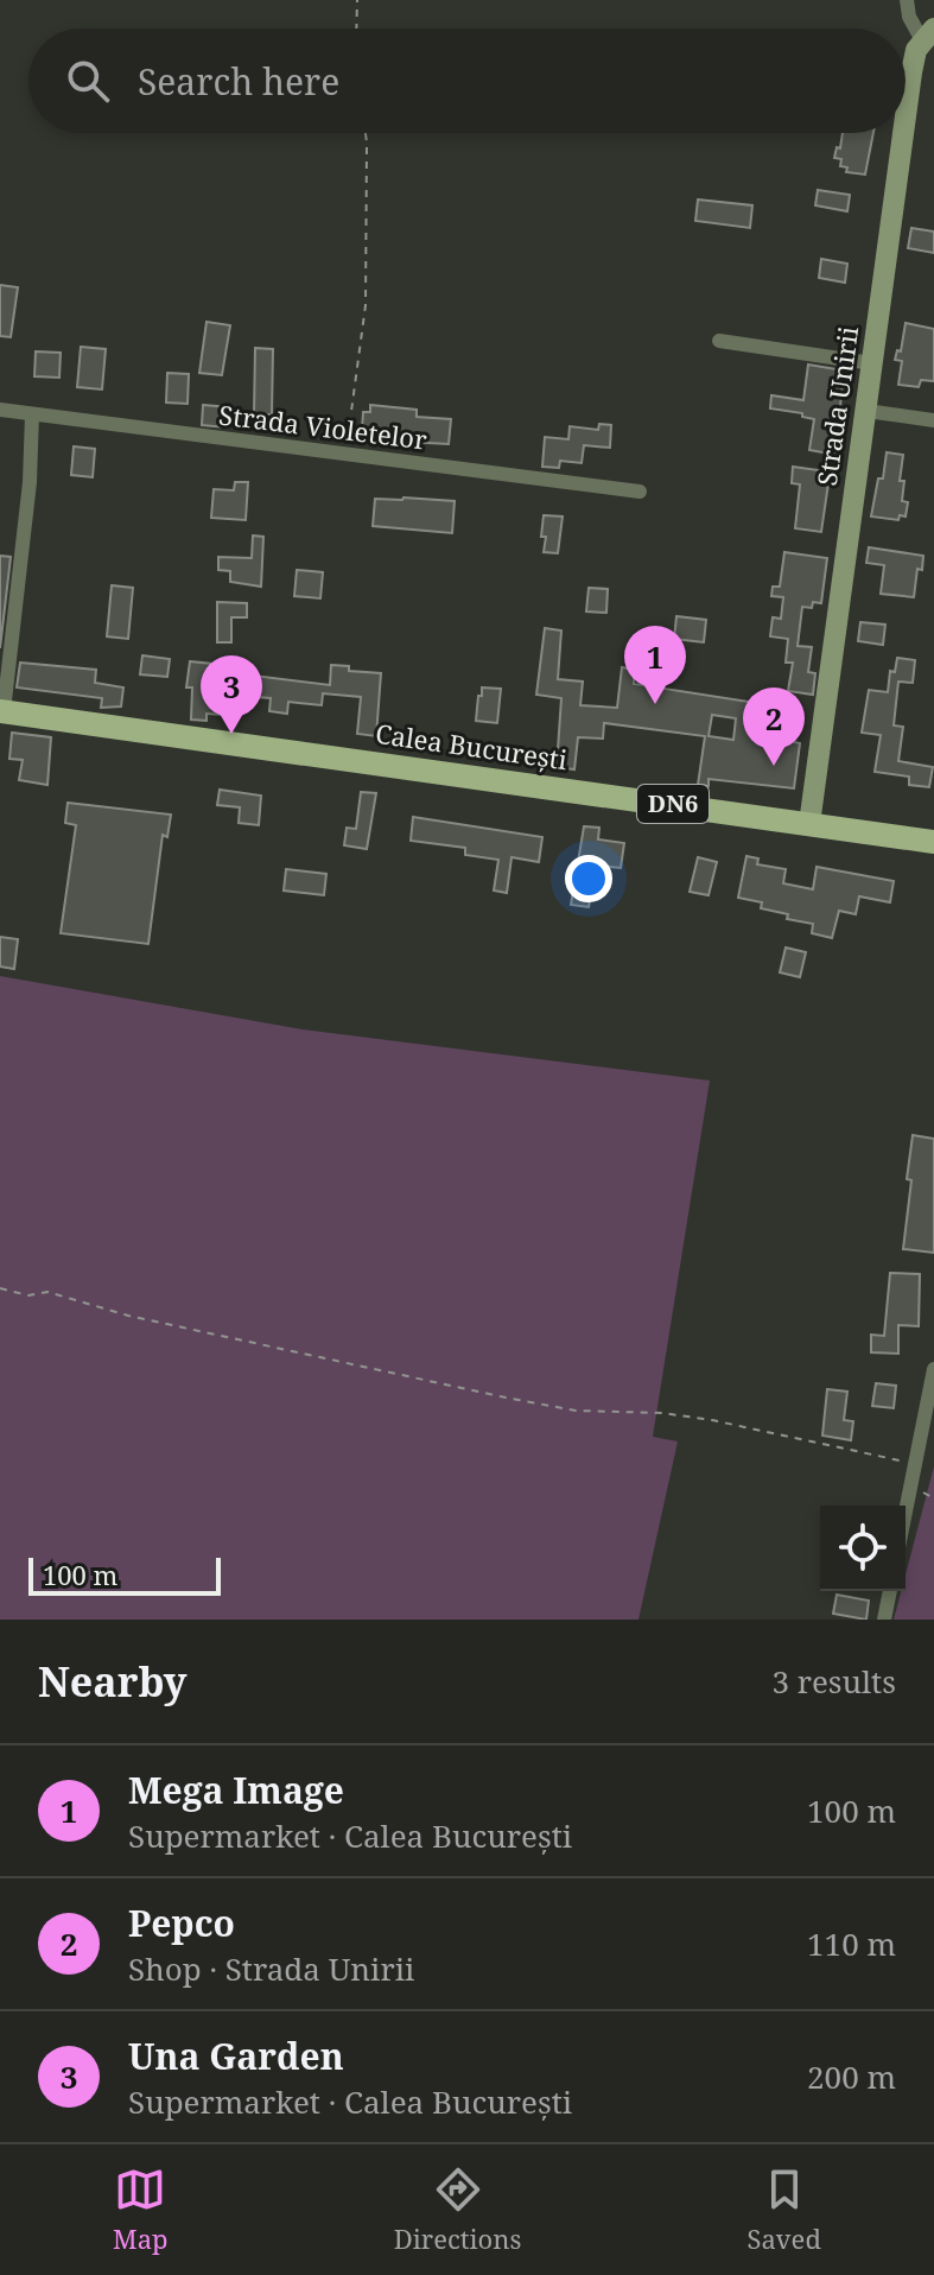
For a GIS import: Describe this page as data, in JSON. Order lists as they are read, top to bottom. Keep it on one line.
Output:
{"streets":{"main road":["Strada Unirii","Calea București","DN6"],"street":["Strada Violetelor"]},"crossings":[["Strada Unirii","Calea București"]],"scale_bar":"100 m","page":{"search":"Search here","pins":["1","3","2"],"scale":"100 m","heading":["Nearby","3 results"],"list":[{"mark":"1","name":"Mega Image","note":"Supermarket · Calea București","value":"100 m"},{"mark":"2","name":"Pepco","note":"Shop · Strada Unirii","value":"110 m"},{"mark":"3","name":"Una Garden","note":"Supermarket · Calea București","value":"200 m"}],"nav":["Map","Directions","Saved"]}}
